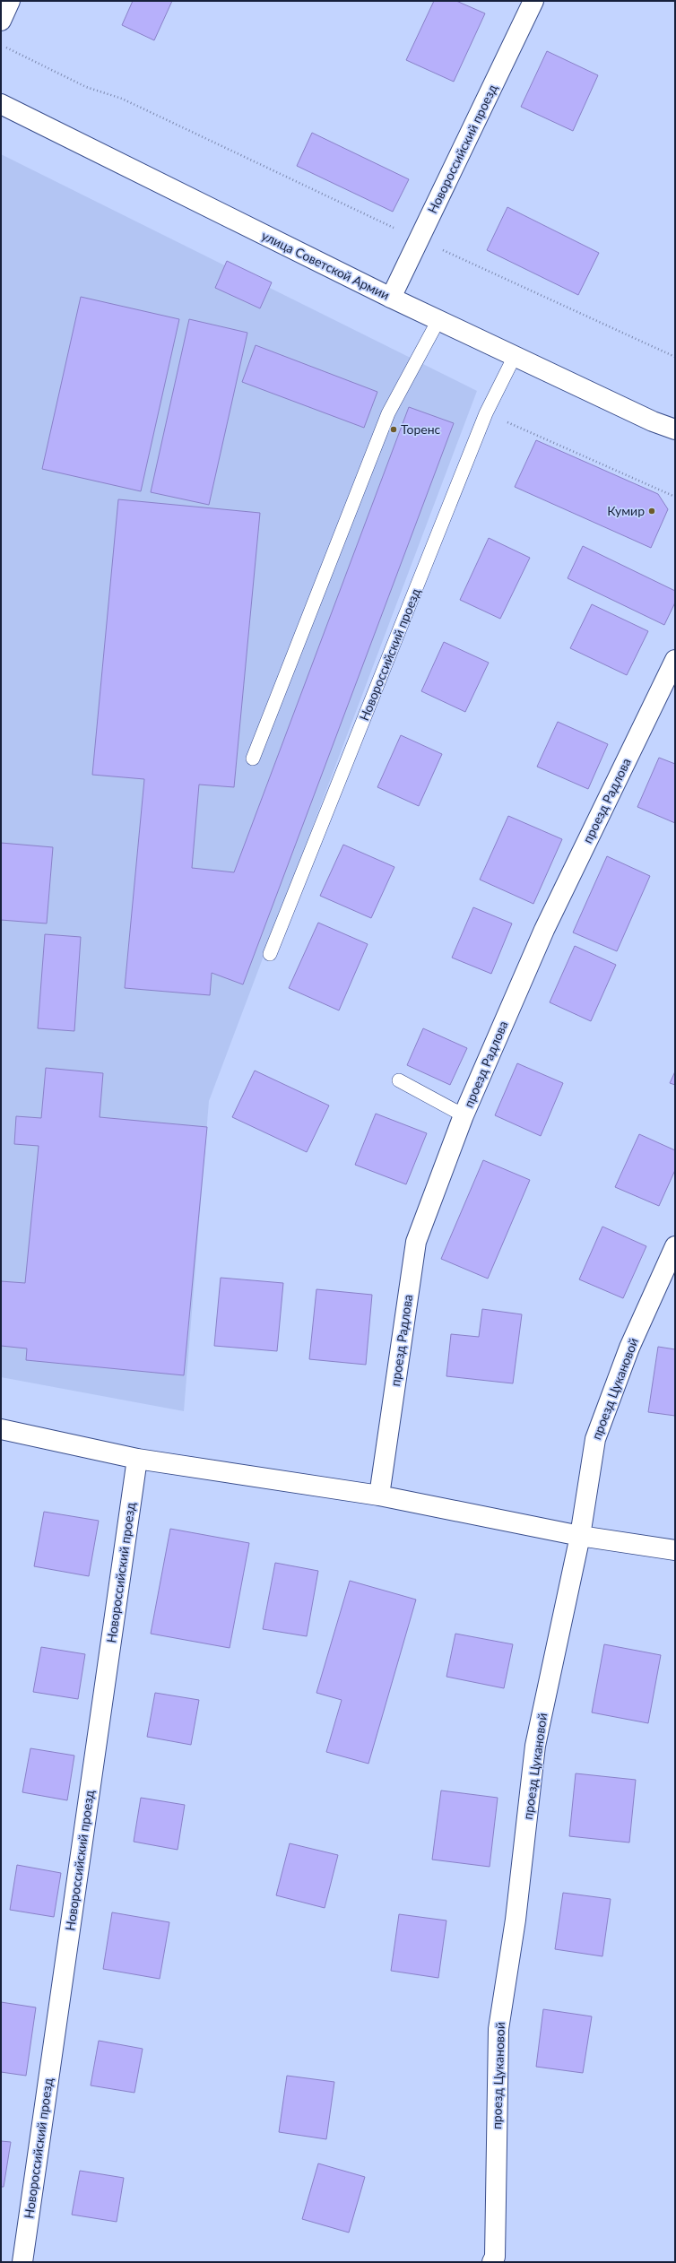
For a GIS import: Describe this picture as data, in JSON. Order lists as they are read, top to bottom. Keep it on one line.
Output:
{"streets":{"street":["Новороссийский проезд","улица Советской Армии","проезд Радлова","проезд Цукановой"]},"crossings":[["Новороссийский проезд","улица Советской Армии"]],"places":["Торенс","Кумир"]}
